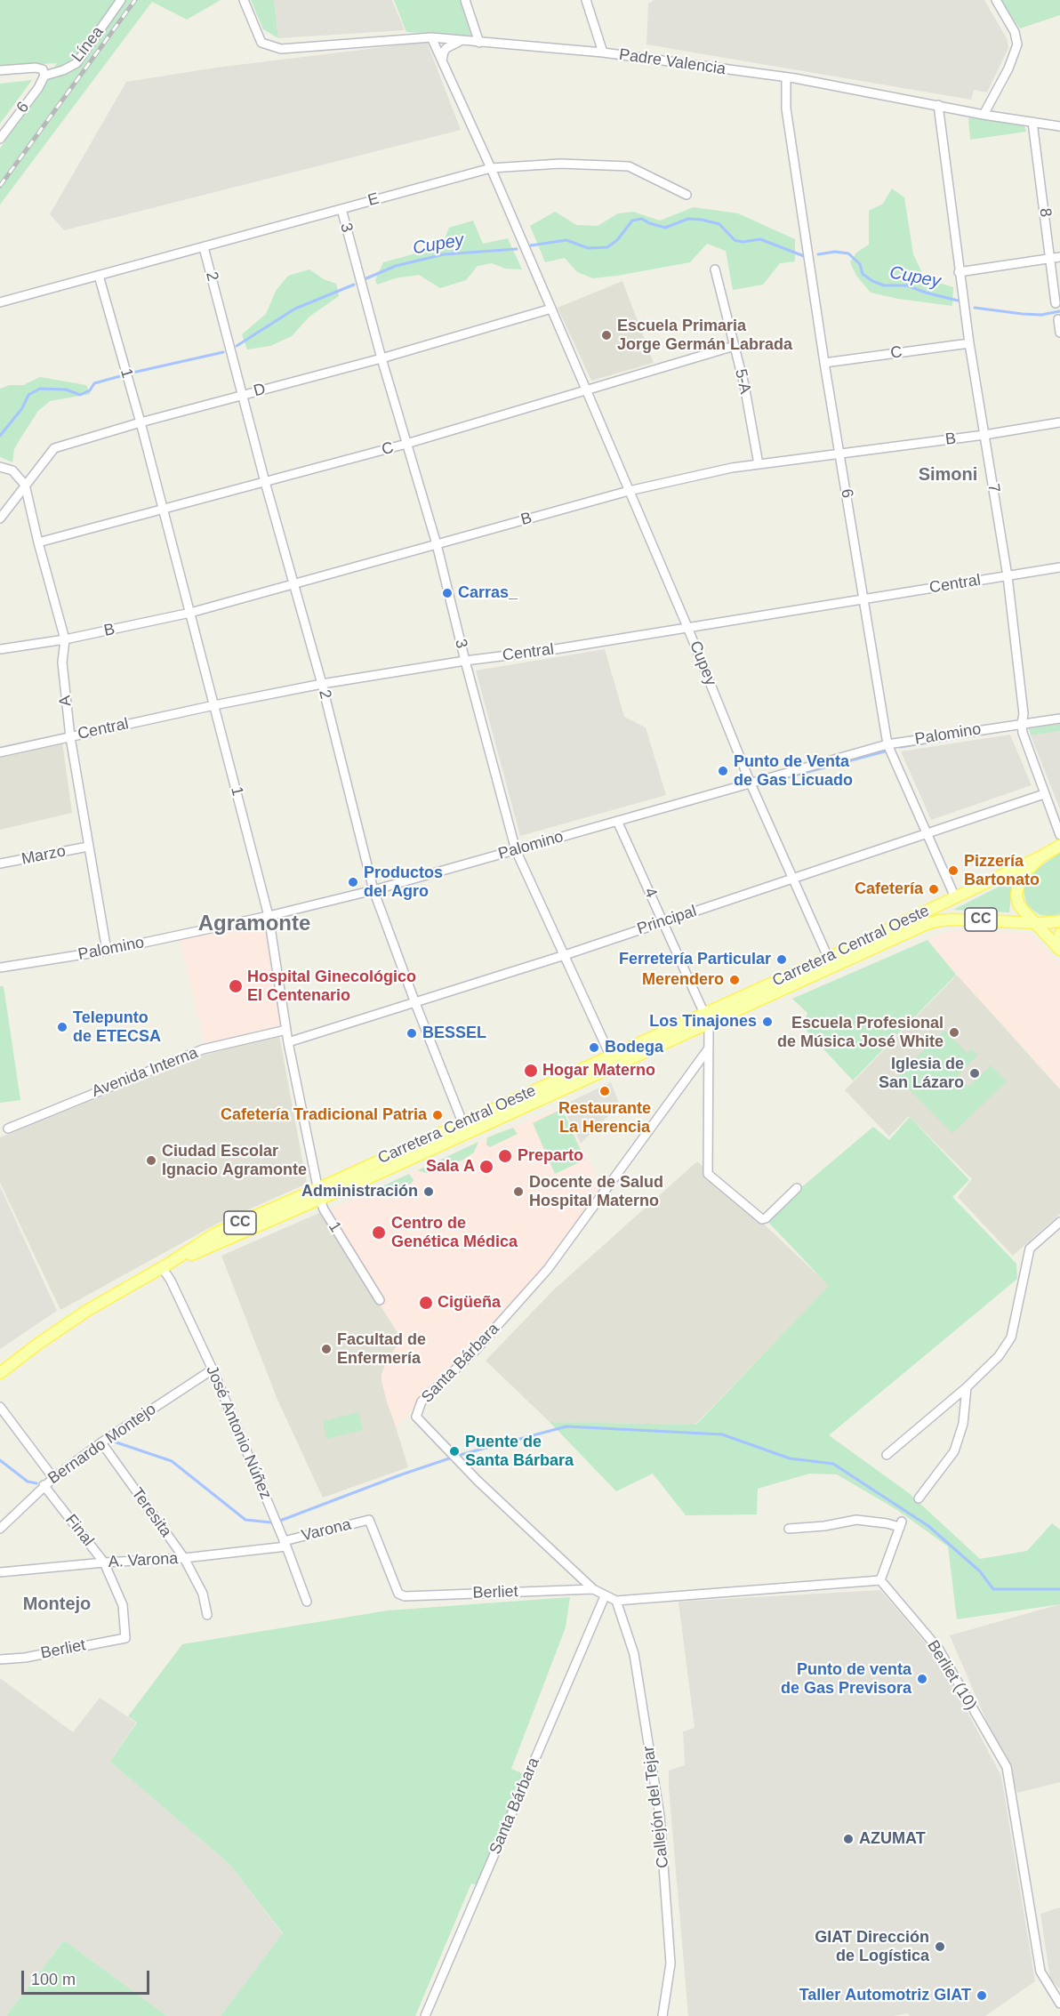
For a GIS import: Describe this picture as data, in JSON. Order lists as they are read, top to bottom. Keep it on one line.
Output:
{"streets":{"main road":["CC","Carretera Central Oeste"],"street":["Línea","Padre Valencia","6","E","8","3","2","C","1","5-A","D","B","7","Central","Cupey","A","Palomino","Marzo","4","Principal","Avenida Interna","Santa Bárbara","José Antonio Núñez","Bernardo Montejo","Teresita","Final","Varona","A. Varona","Berliet","Berliet (10)","Callejón del Tejar"]},"crossings":[["Línea","6"],["Padre Valencia","6"],["Padre Valencia","8"],["Padre Valencia","7"],["Padre Valencia","Cupey"],["6","C"],["6","B"],["6","Central"],["6","Palomino"],["6","Principal"],["6","Carretera Central Oeste"],["E","3"],["E","2"],["E","1"],["E","Cupey"],["3","C"],["3","D"],["3","B"],["3","Central"],["3","Palomino"],["3","Principal"],["3","Carretera Central Oeste"],["2","C"],["2","D"],["2","B"],["2","Central"],["2","Palomino"],["2","Principal"],["2","Carretera Central Oeste"],["C","1"],["C","5-A"],["C","7"],["C","Cupey"],["C","A"],["1","D"],["1","B"],["1","Central"],["1","Palomino"],["1","Principal"],["1","Carretera Central Oeste"],["1","Avenida Interna"],["5-A","B"],["D","Cupey"],["D","A"],["B","7"],["B","Cupey"],["B","A"],["7","Central"],["7","Palomino"],["7","Principal"],["Central","Cupey"],["Central","A"],["Cupey","Palomino"],["Cupey","Principal"],["Cupey","Carretera Central Oeste"],["A","Palomino"],["A","Marzo"],["Palomino","4"],["4","Principal"],["4","Carretera Central Oeste"],["CC","Carretera Central Oeste"],["Carretera Central Oeste","José Antonio Núñez"],["Santa Bárbara","Berliet"],["Santa Bárbara","Callejón del Tejar"],["José Antonio Núñez","Bernardo Montejo"],["José Antonio Núñez","Varona"],["José Antonio Núñez","A. Varona"],["Bernardo Montejo","Teresita"],["Bernardo Montejo","Final"],["Teresita","A. Varona"],["Final","A. Varona"],["Final","Berliet"],["Varona","A. Varona"],["Varona","Berliet"]],"districts":["Simoni","Agramonte","Montejo"],"water":["Cupey"],"places":["Escuela Primaria Jorge Germán Labrada","Carras_","Punto de Venta de Gas Licuado","Pizzería Bartonato","Productos del Agro","Cafetería","Ferretería Particular","Merendero","Hospital Ginecológico El Centenario","Los Tinajones","Telepunto de ETECSA","Escuela Profesional de Música José White","BESSEL","Bodega","Hogar Materno","Iglesia de San Lázaro","Restaurante La Herencia","Cafetería Tradicional Patria","Preparto","Ciudad Escolar Ignacio Agramonte","Sala A","Administración","Docente de Salud Hospital Materno","Centro de Genética Médica","Cigüeña","Facultad de Enfermería","Puente de Santa Bárbara","Punto de venta de Gas Previsora","AZUMAT","GIAT Dirección de Logística","Taller Automotriz GIAT"],"scale_bar":"100 m"}
